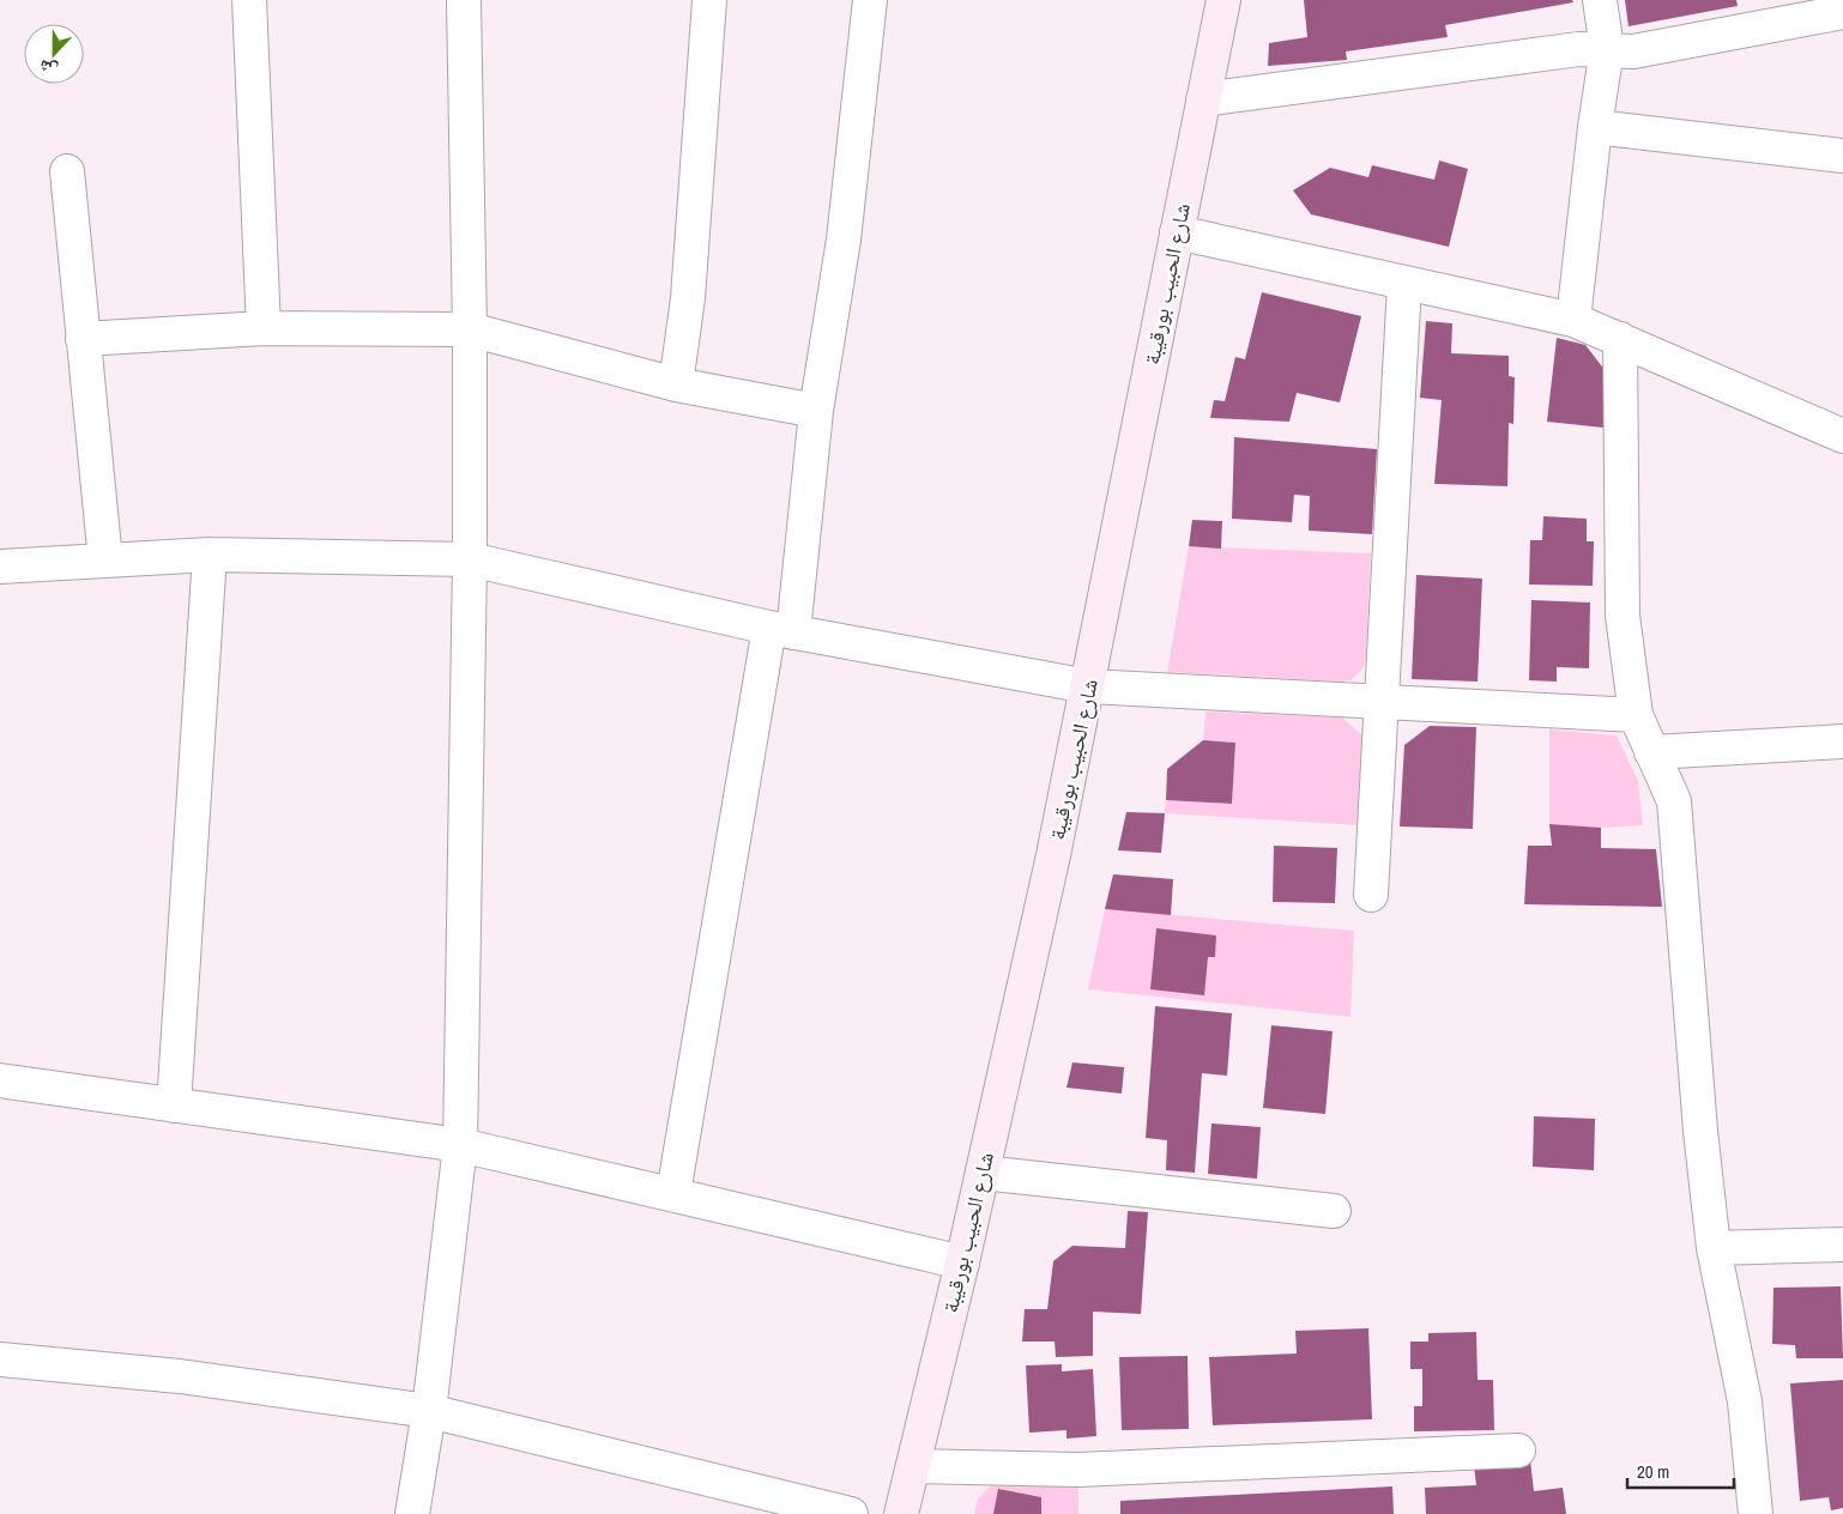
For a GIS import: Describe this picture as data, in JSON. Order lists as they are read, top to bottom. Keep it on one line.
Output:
{"streets":{"street":["شارع الحبيب بورقيبة"]},"scale_bar":"20 m","north":"bottom"}
